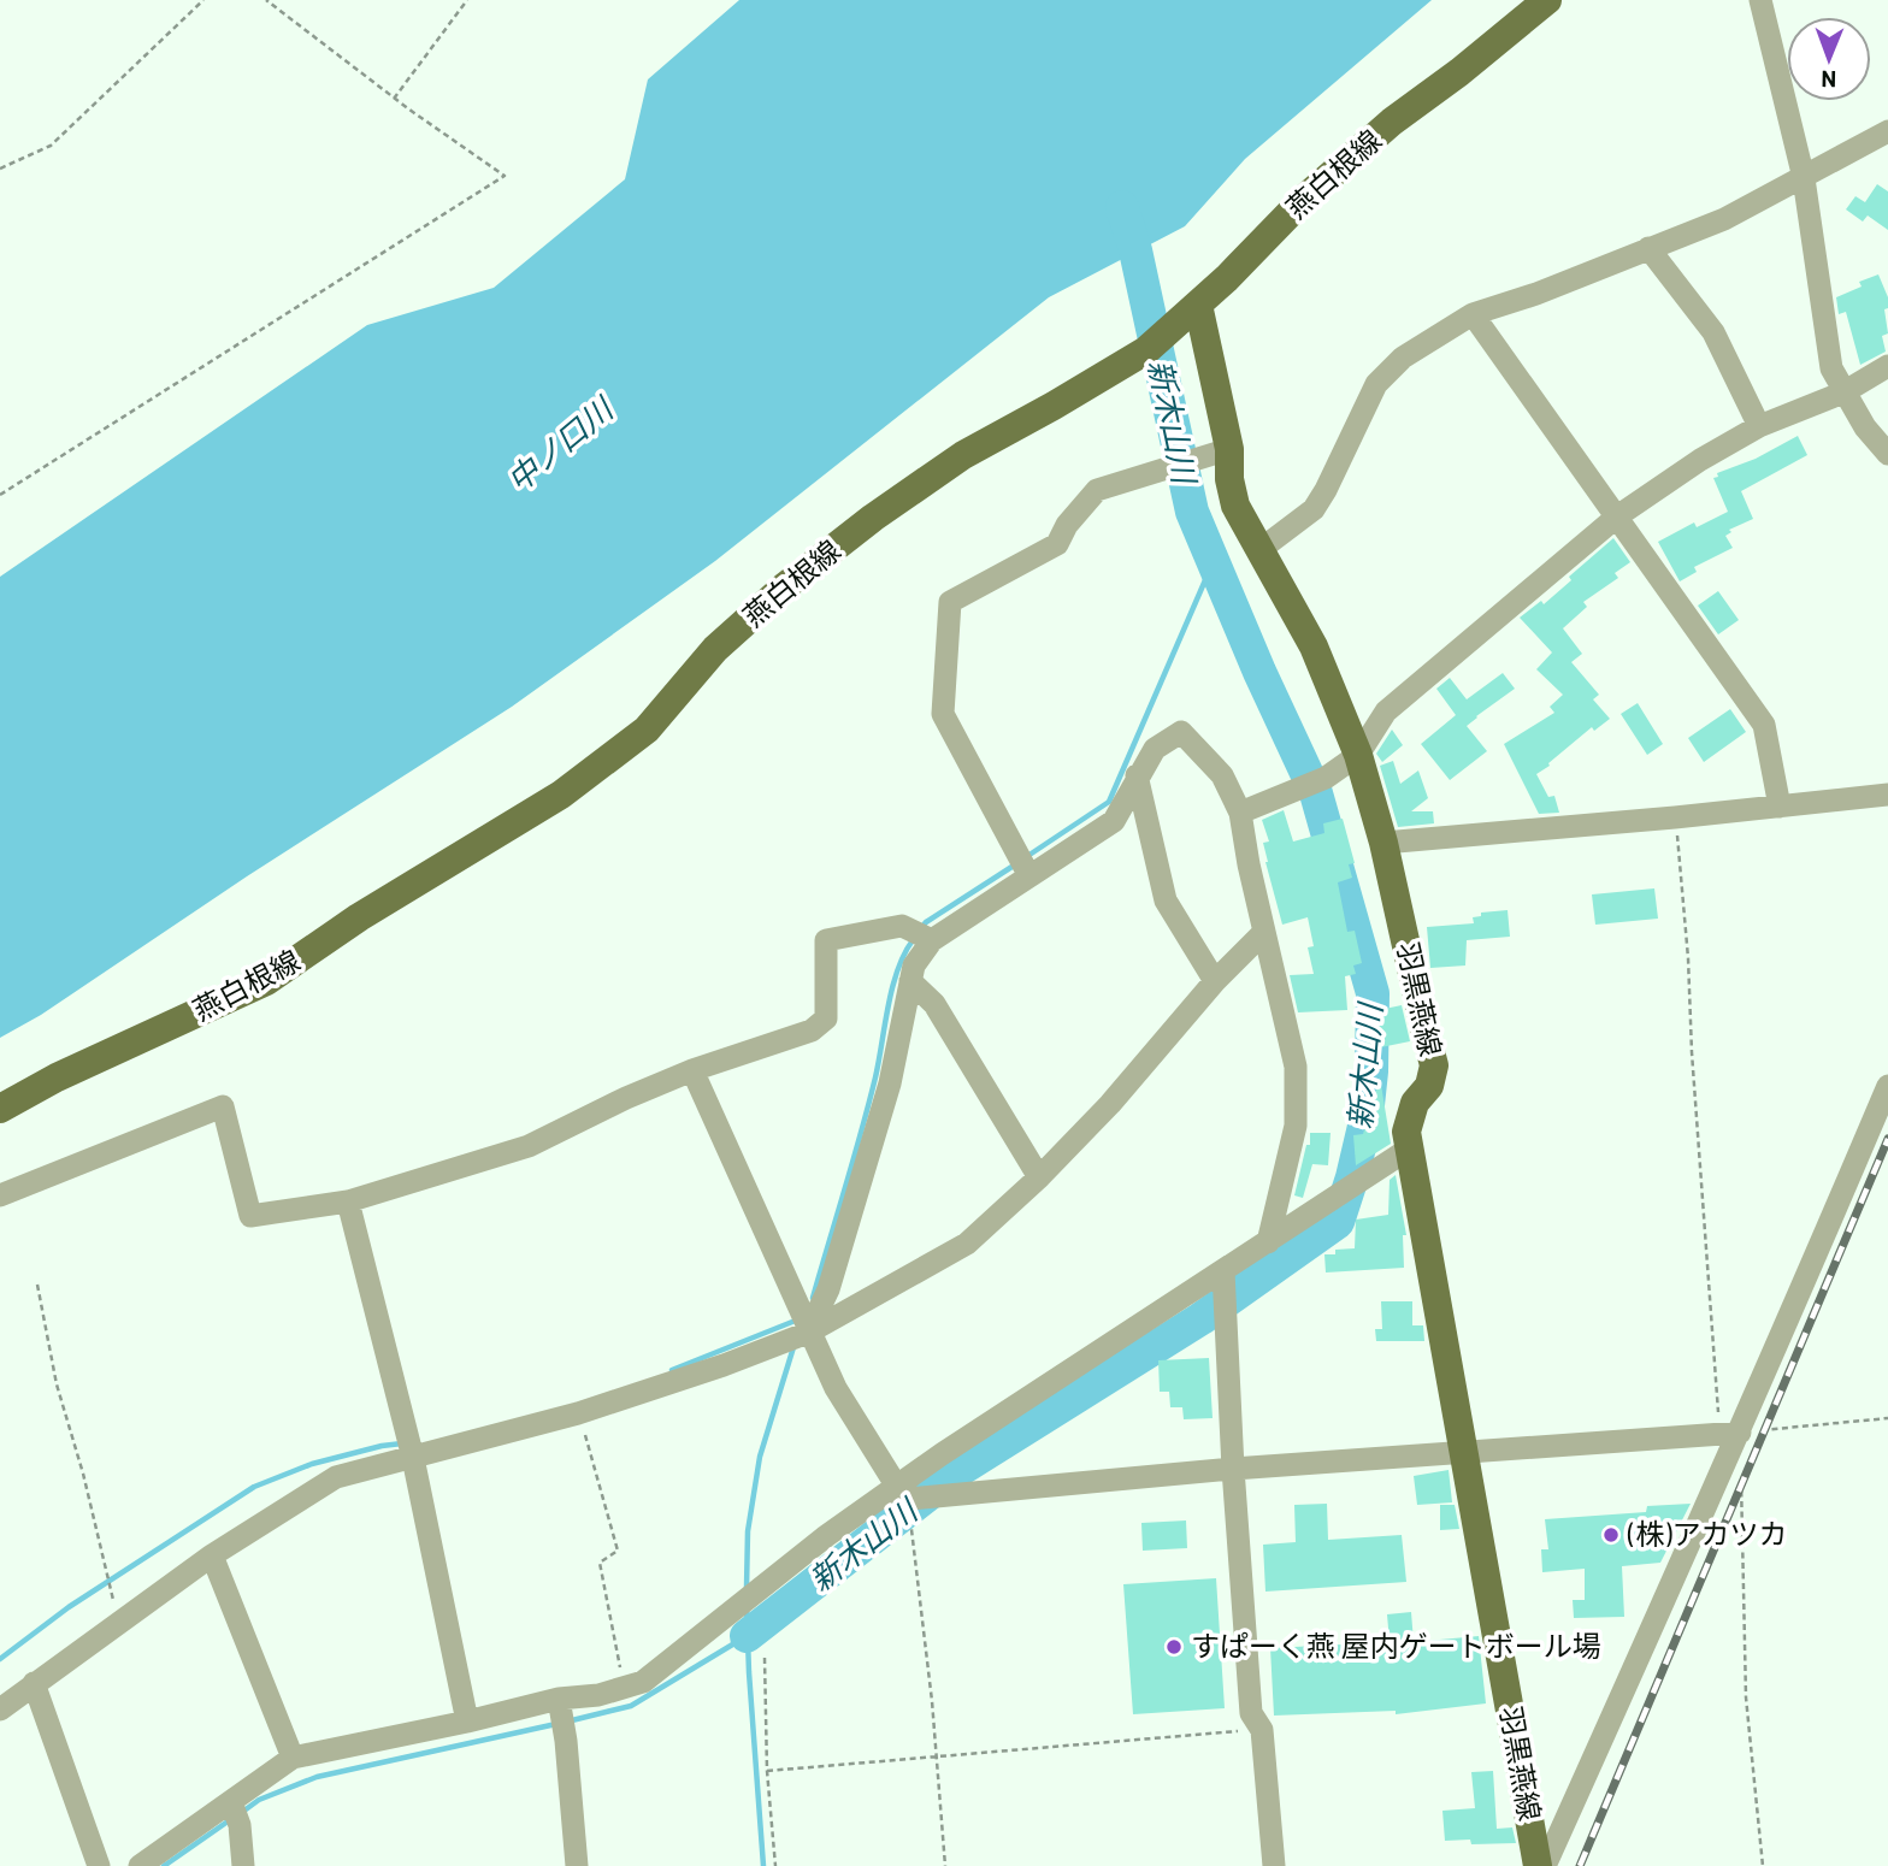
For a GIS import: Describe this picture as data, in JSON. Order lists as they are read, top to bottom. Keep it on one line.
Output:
{"streets":{"main road":["燕白根線","羽黒燕線"]},"crossings":[["燕白根線","羽黒燕線"]],"water":["新木山川","中ノ口川"],"places":["(株)アカツカ","すぱーく燕 屋内ゲートボール場"],"north":"bottom"}
